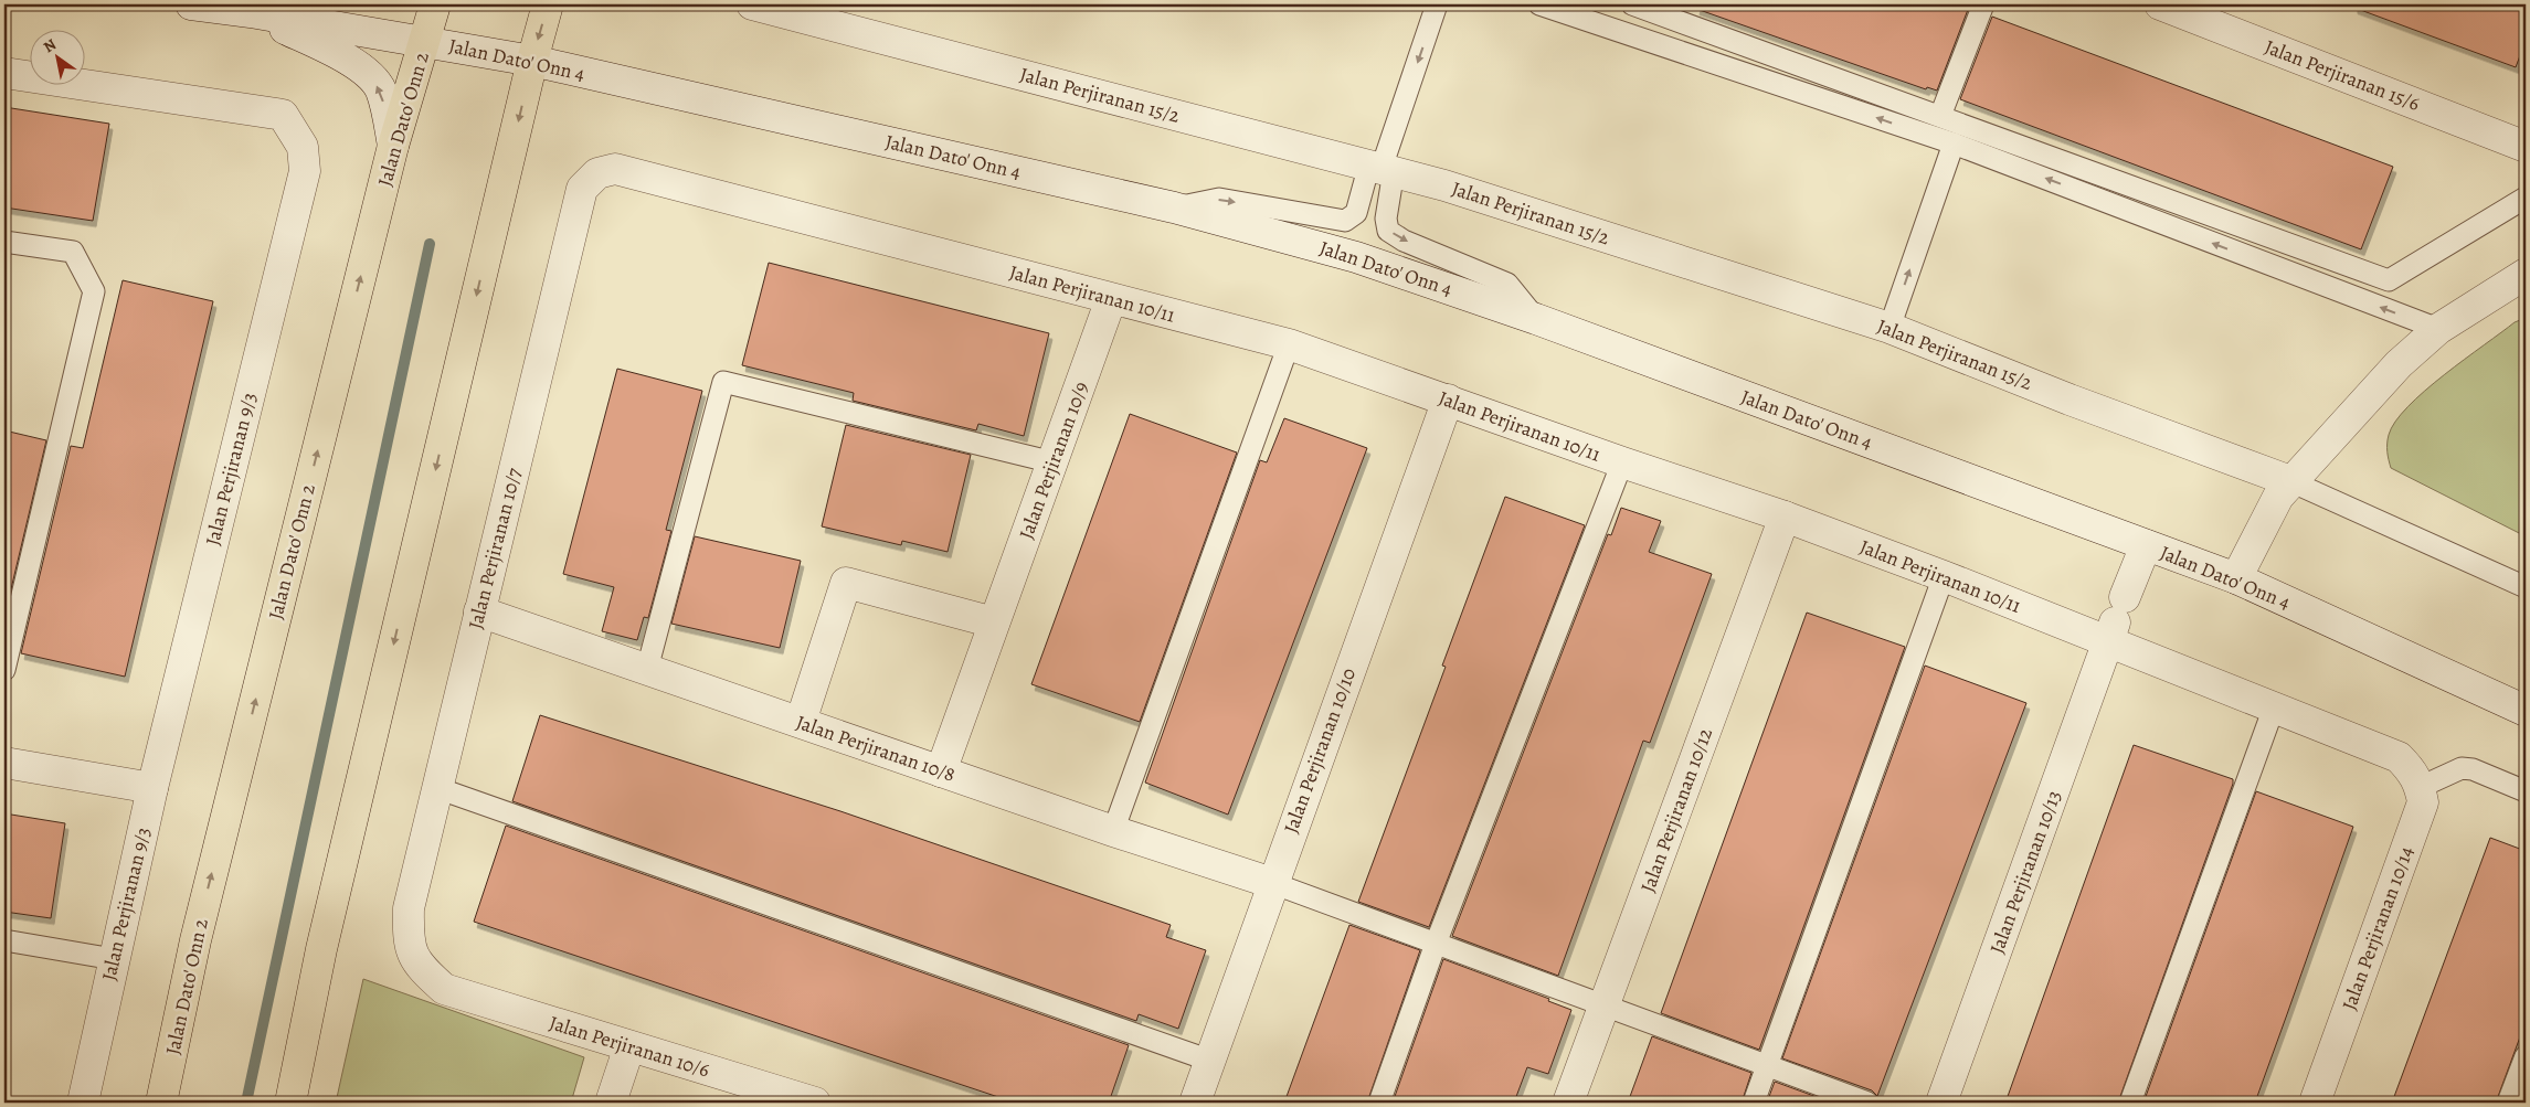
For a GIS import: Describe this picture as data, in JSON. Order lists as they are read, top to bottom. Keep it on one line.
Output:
{"streets":{"main road":["Jalan Dato' Onn 2"],"street":["Jalan Dato' Onn 4","Jalan Perjiranan 15/6","Jalan Perjiranan 15/2","Jalan Perjiranan 10/11","Jalan Perjiranan 10/9","Jalan Perjiranan 9/3","Jalan Perjiranan 10/7","Jalan Perjiranan 10/8","Jalan Perjiranan 10/10","Jalan Perjiranan 10/12","Jalan Perjiranan 10/13","Jalan Perjiranan 10/14","Jalan Perjiranan 10/6"]},"crossings":[["Jalan Dato' Onn 4","Jalan Dato' Onn 2"],["Jalan Dato' Onn 4","Jalan Perjiranan 10/13"],["Jalan Perjiranan 10/11","Jalan Perjiranan 10/9"],["Jalan Perjiranan 10/11","Jalan Perjiranan 10/7"],["Jalan Perjiranan 10/11","Jalan Perjiranan 10/10"],["Jalan Perjiranan 10/11","Jalan Perjiranan 10/12"],["Jalan Perjiranan 10/11","Jalan Perjiranan 10/13"],["Jalan Perjiranan 10/11","Jalan Perjiranan 10/14"],["Jalan Perjiranan 10/9","Jalan Perjiranan 10/8"],["Jalan Perjiranan 10/7","Jalan Perjiranan 10/8"],["Jalan Perjiranan 10/7","Jalan Perjiranan 10/6"],["Jalan Perjiranan 10/8","Jalan Perjiranan 10/10"]],"north":"top left"}
